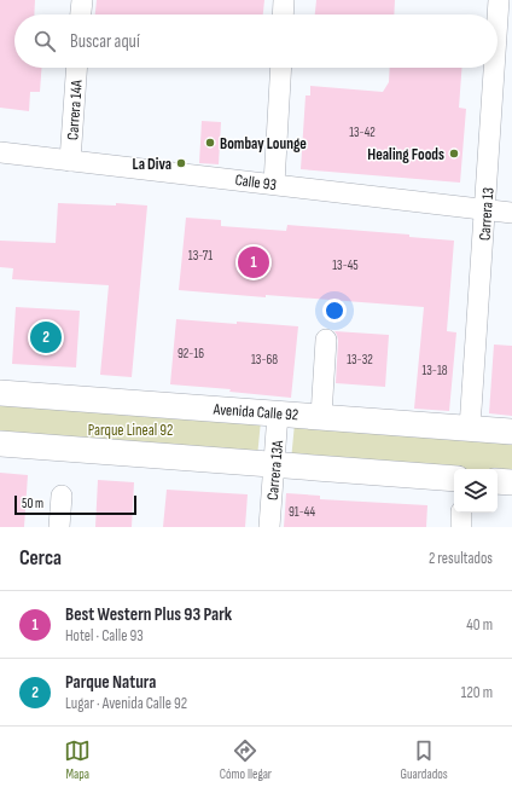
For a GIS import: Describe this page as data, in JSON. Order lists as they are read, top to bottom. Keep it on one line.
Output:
{"streets":{"main road":["Avenida Calle 92"],"street":["Carrera 14A","Calle 93","Carrera 13","Carrera 13A"]},"crossings":[["Carrera 14A","Calle 93"],["Calle 93","Carrera 13"],["Carrera 13","Avenida Calle 92"],["Avenida Calle 92","Carrera 13A"]],"parks":["Parque Lineal 92"],"places":["Bombay Lounge","Healing Foods","La Diva"],"house_numbers":["13-42","13-71","13-45","92-16","13-68","13-32","13-18","91-44"],"scale_bar":"50 m","page":{"search":"Buscar aquí","pins":["1","2"],"scale":"50 m","heading":["Cerca","2 resultados"],"list":[{"mark":"1","name":"Best Western Plus 93 Park","note":"Hotel · Calle 93","value":"40 m"},{"mark":"2","name":"Parque Natura","note":"Lugar · Avenida Calle 92","value":"120 m"}],"nav":["Mapa","Cómo llegar","Guardados"]}}
